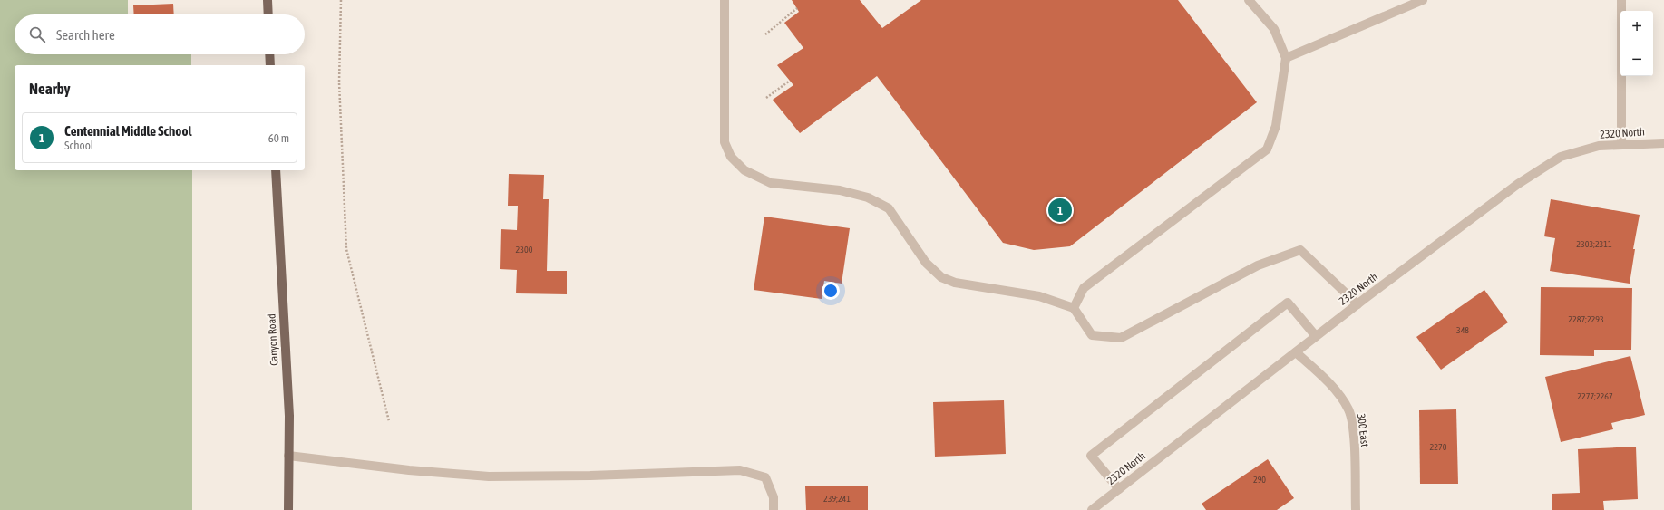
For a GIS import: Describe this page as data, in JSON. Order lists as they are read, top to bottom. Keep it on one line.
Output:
{"streets":{"main road":["Canyon Road"],"street":["2320 North","300 East"]},"crossings":[["2320 North","300 East"]],"house_numbers":["2303;2311","2300","2287;2293","348","2277;2267","2270","290","239;241"],"page":{"map_buttons":["+","−"],"search":"Search here","heading":"Nearby","list":[{"mark":"1","name":"Centennial Middle School","note":"School","value":"60 m"}],"pins":"1"}}
